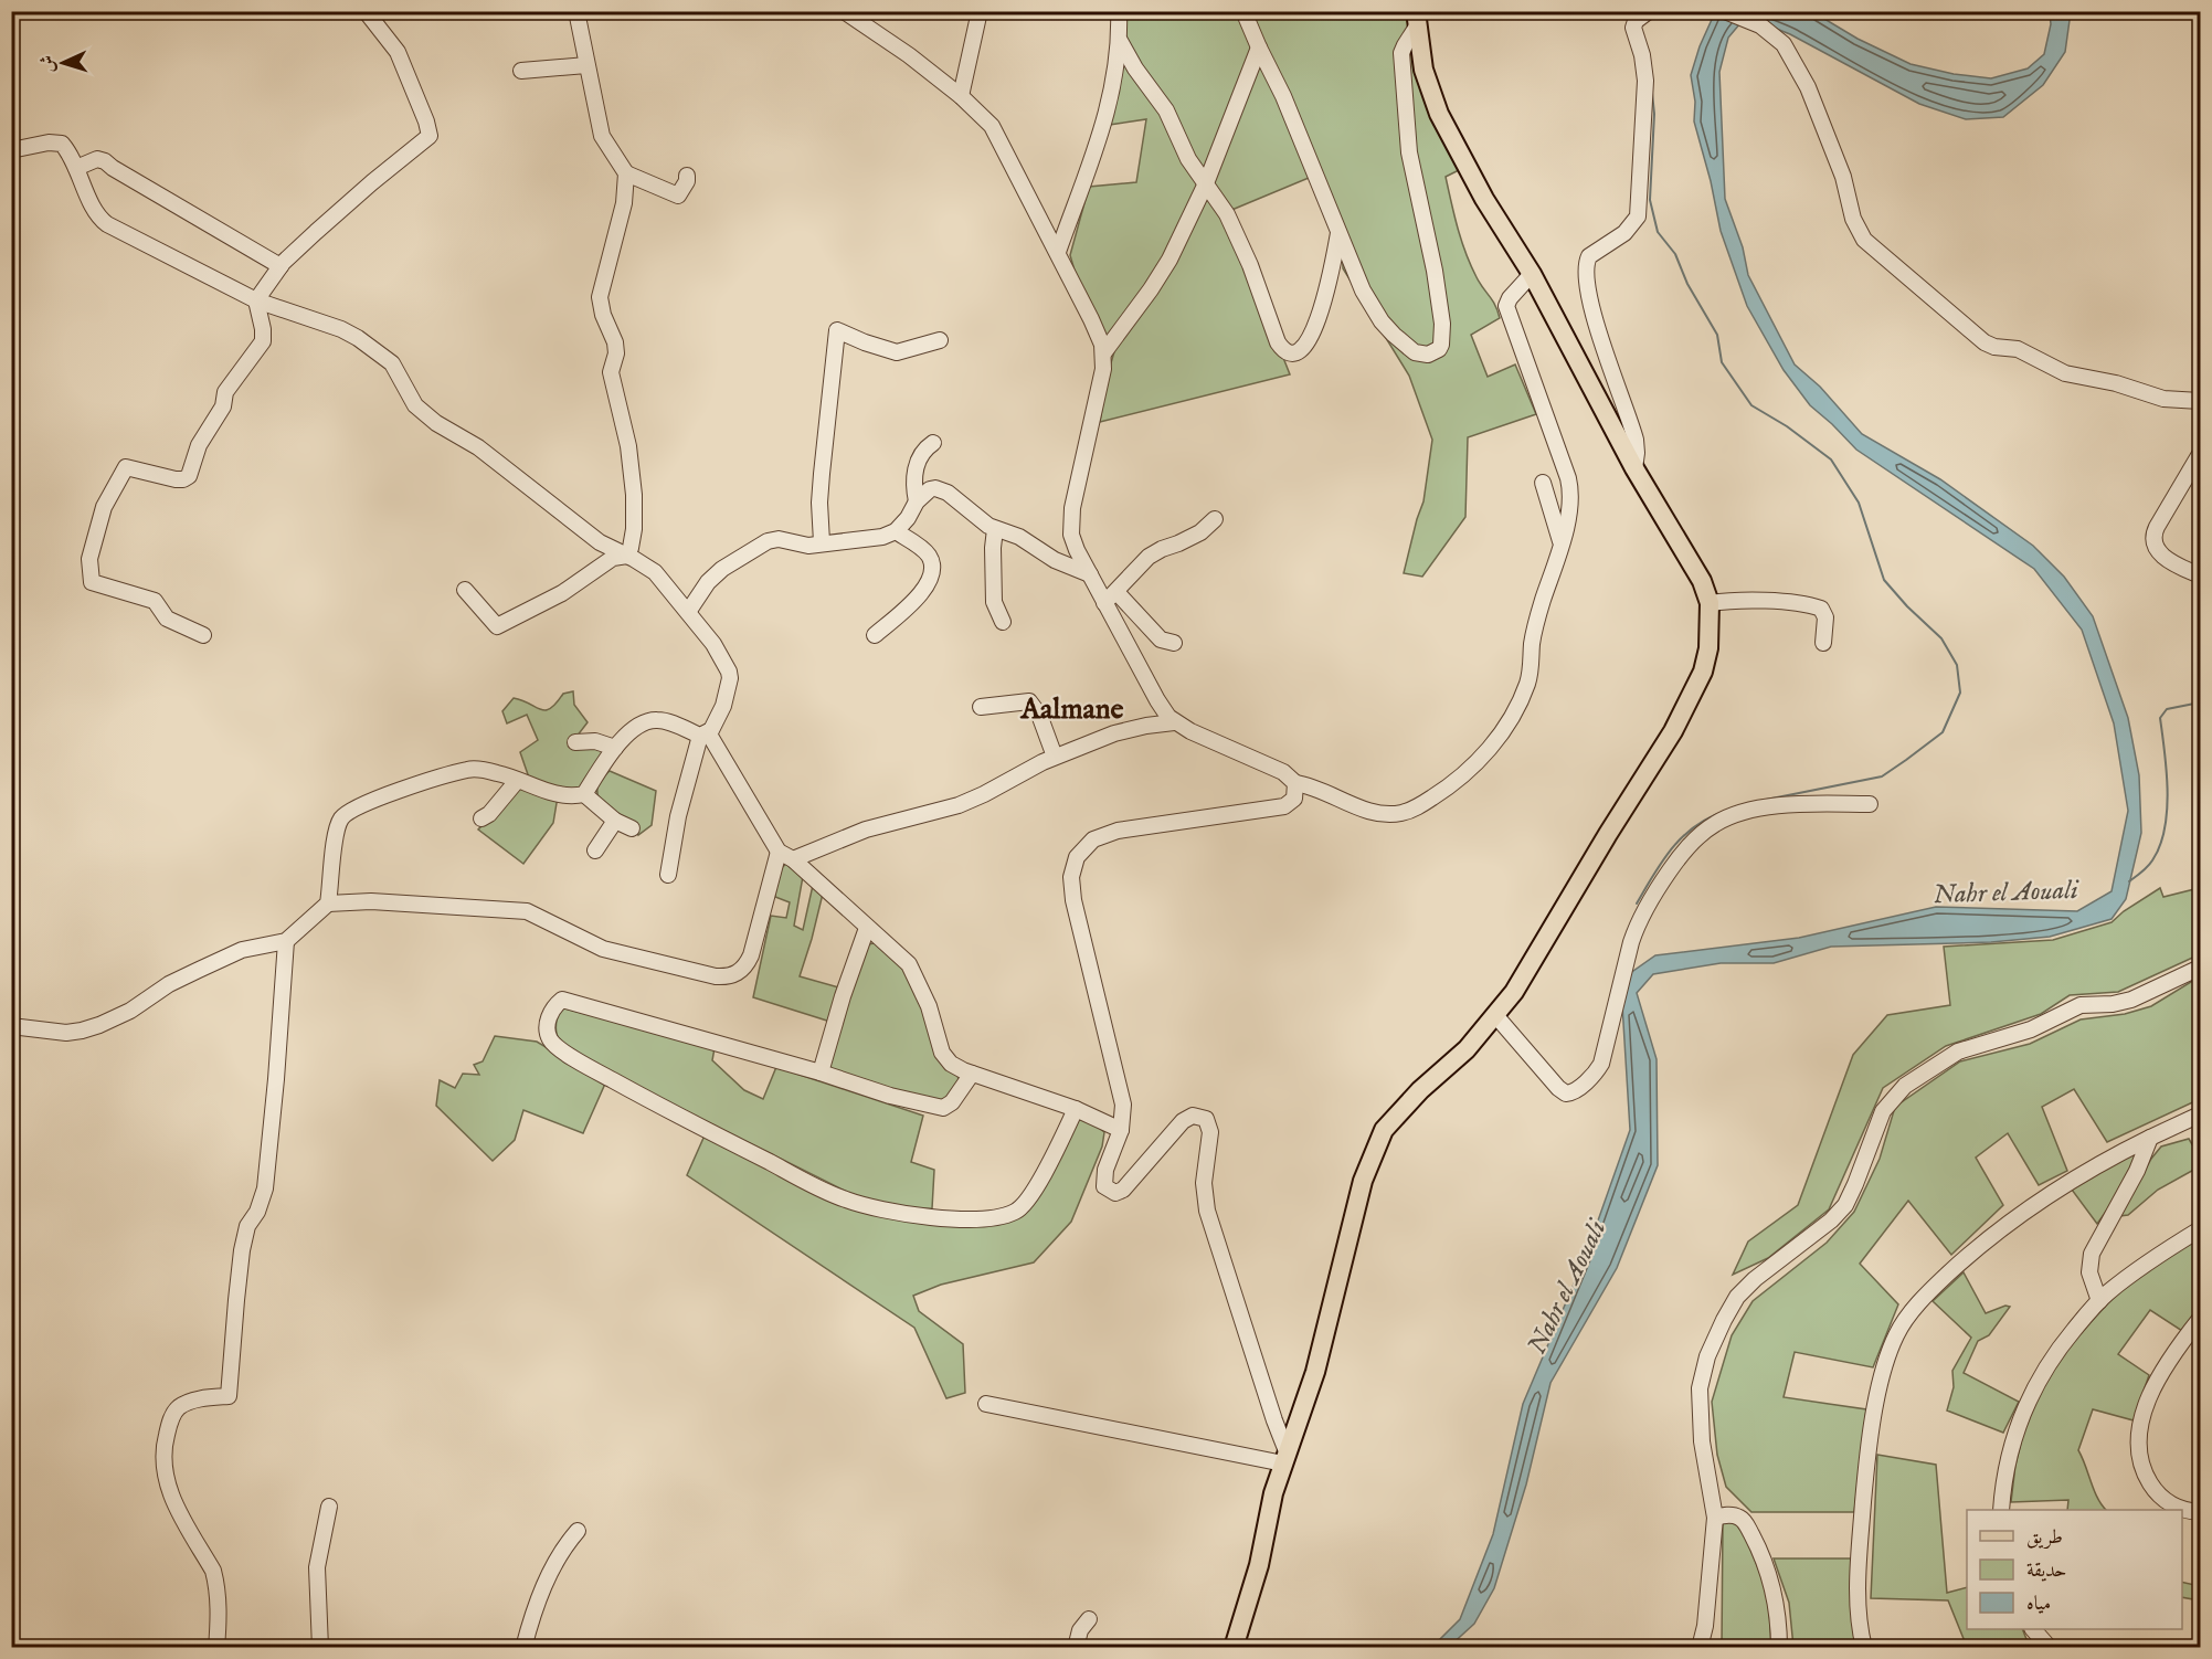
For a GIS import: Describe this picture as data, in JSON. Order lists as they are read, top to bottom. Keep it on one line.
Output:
{"districts":["Aalmane"],"water":["Nahr el Aouali"],"legend":["طريق","حديقة","مياه"],"north":"left"}
